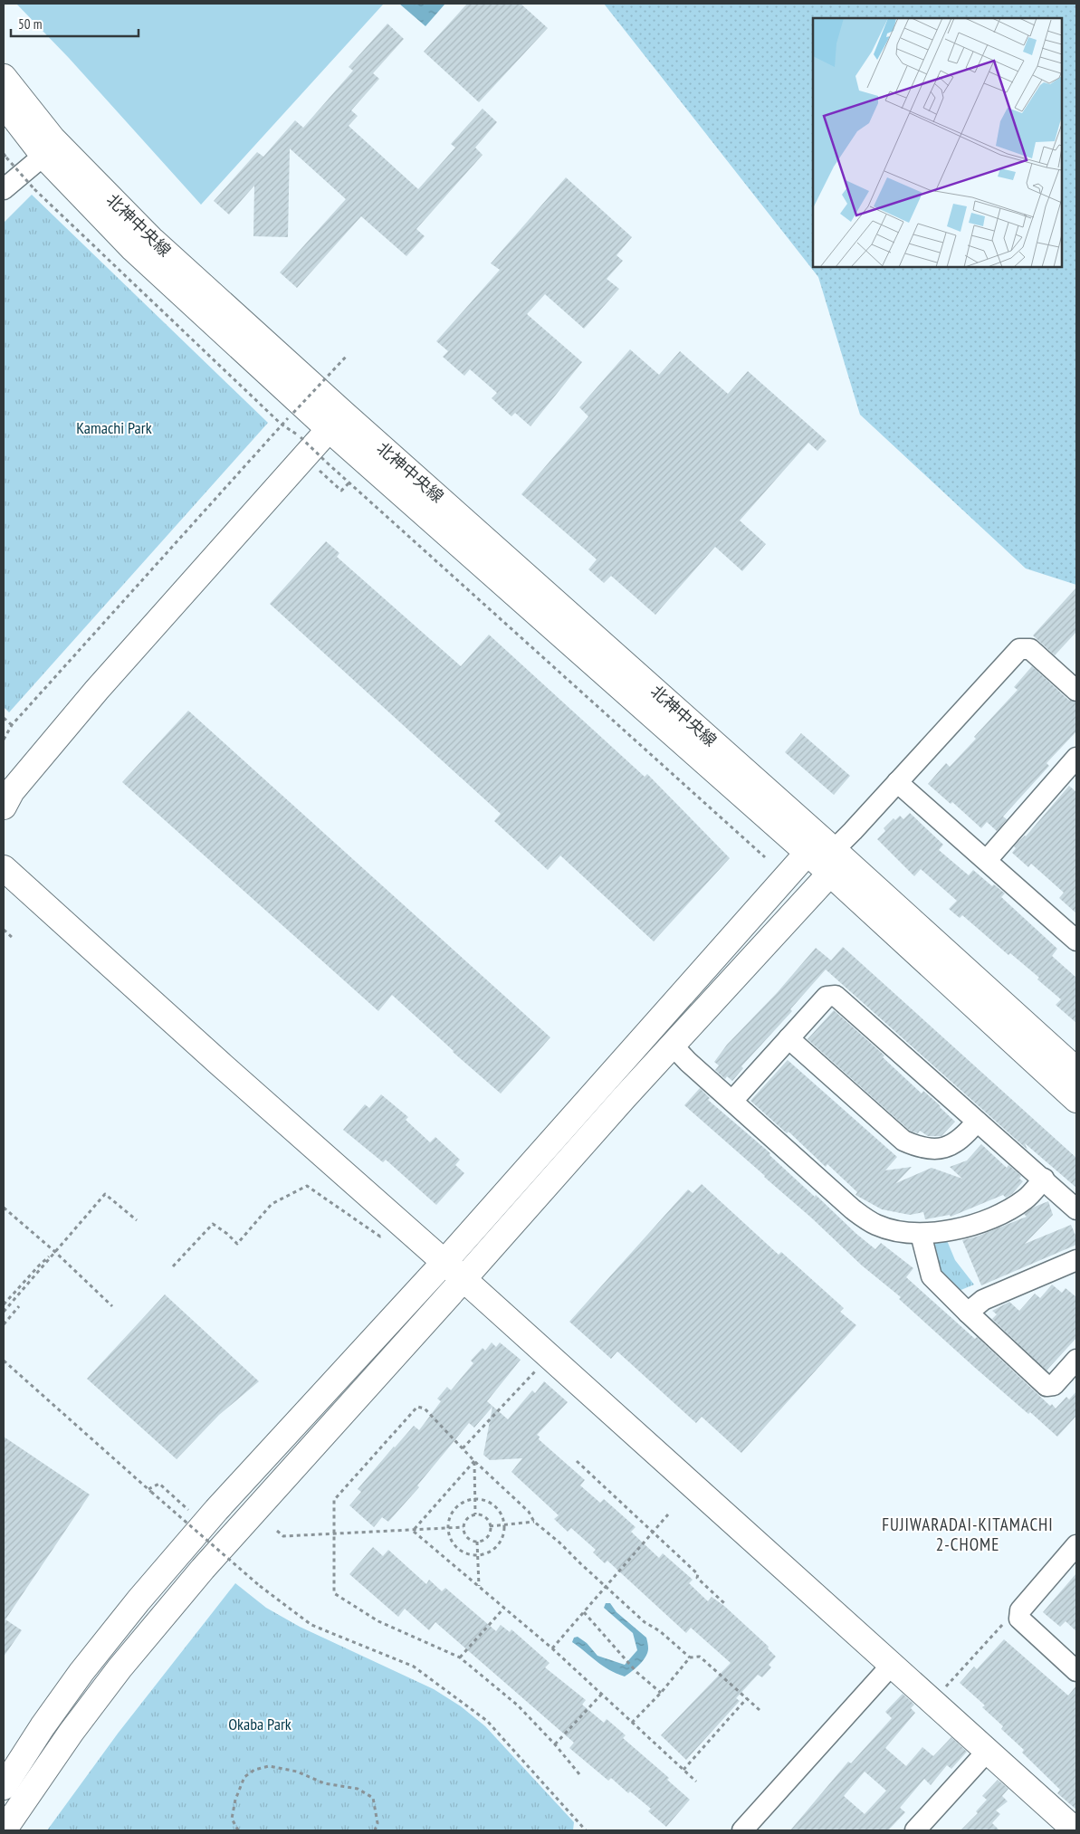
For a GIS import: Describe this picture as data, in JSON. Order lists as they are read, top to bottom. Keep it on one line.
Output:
{"streets":{"street":["北神中央線"]},"districts":["FUJIWARADAI-KITAMACHI 2-CHOME"],"parks":["Kamachi Park","Okaba Park"],"scale_bar":"50 m"}
